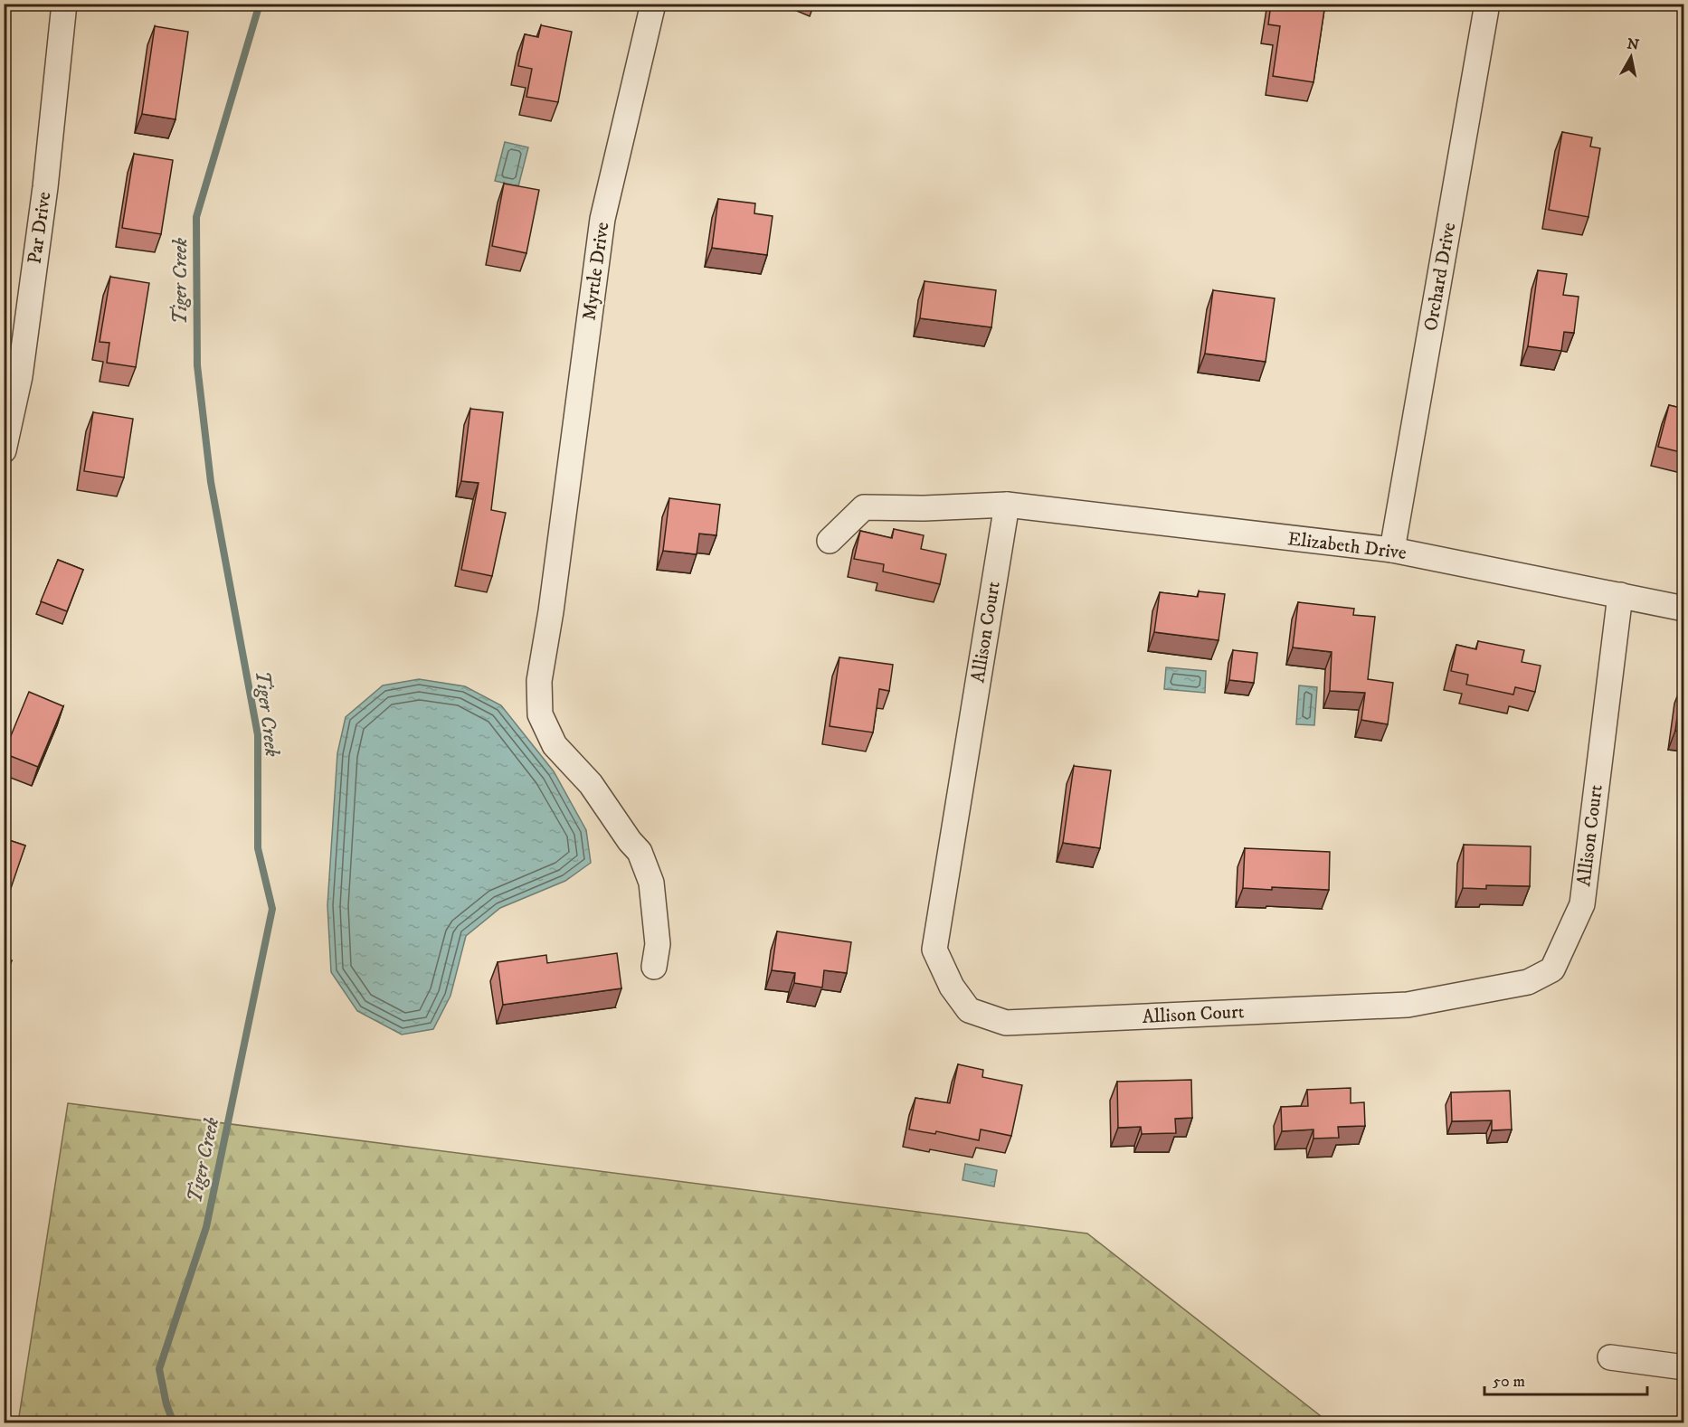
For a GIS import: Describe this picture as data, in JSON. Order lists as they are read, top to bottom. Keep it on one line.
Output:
{"streets":{"street":["Par Drive","Myrtle Drive","Orchard Drive","Elizabeth Drive","Allison Court"]},"crossings":[["Orchard Drive","Elizabeth Drive"],["Elizabeth Drive","Allison Court"]],"water":["Tiger Creek"],"scale_bar":"50 m","north":"top"}
